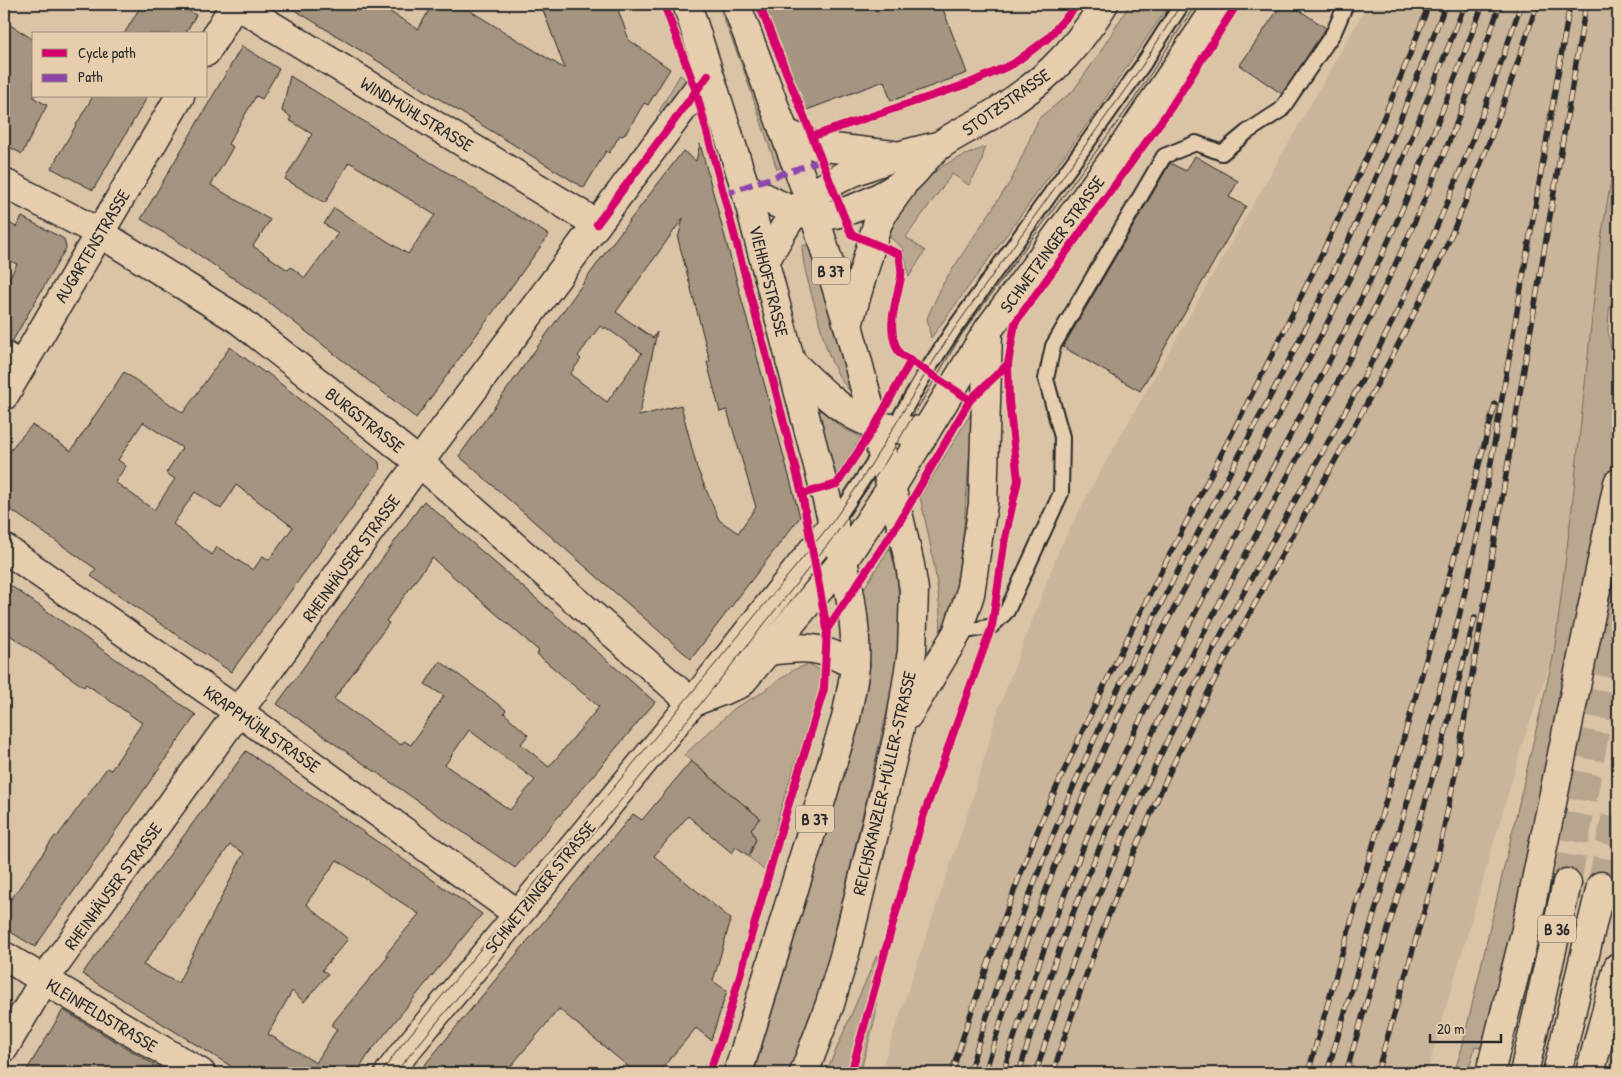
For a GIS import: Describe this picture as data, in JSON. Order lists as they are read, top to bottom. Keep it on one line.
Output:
{"streets":{"main road":["STOTZSTRASSE","WINDMÜHLSTRASSE","SCHWETZINGER STRASSE","AUGARTENSTRASSE","B 37","VIEHHOFSTRASSE","BURGSTRASSE","RHEINHÄUSER STRASSE","KRAPPMÜHLSTRASSE","REICHSKANZLER-MÜLLER-STRASSE","B 36","KLEINFELDSTRASSE"]},"crossings":[["STOTZSTRASSE","B 37"],["WINDMÜHLSTRASSE","RHEINHÄUSER STRASSE"],["SCHWETZINGER STRASSE","B 37"],["SCHWETZINGER STRASSE","VIEHHOFSTRASSE"],["SCHWETZINGER STRASSE","BURGSTRASSE"],["SCHWETZINGER STRASSE","KRAPPMÜHLSTRASSE"],["SCHWETZINGER STRASSE","REICHSKANZLER-MÜLLER-STRASSE"],["AUGARTENSTRASSE","BURGSTRASSE"],["B 37","VIEHHOFSTRASSE"],["B 37","REICHSKANZLER-MÜLLER-STRASSE"],["VIEHHOFSTRASSE","RHEINHÄUSER STRASSE"],["BURGSTRASSE","RHEINHÄUSER STRASSE"],["RHEINHÄUSER STRASSE","KRAPPMÜHLSTRASSE"],["RHEINHÄUSER STRASSE","KLEINFELDSTRASSE"]],"legend":["Cycle path","Path"],"scale_bar":"20 m"}
